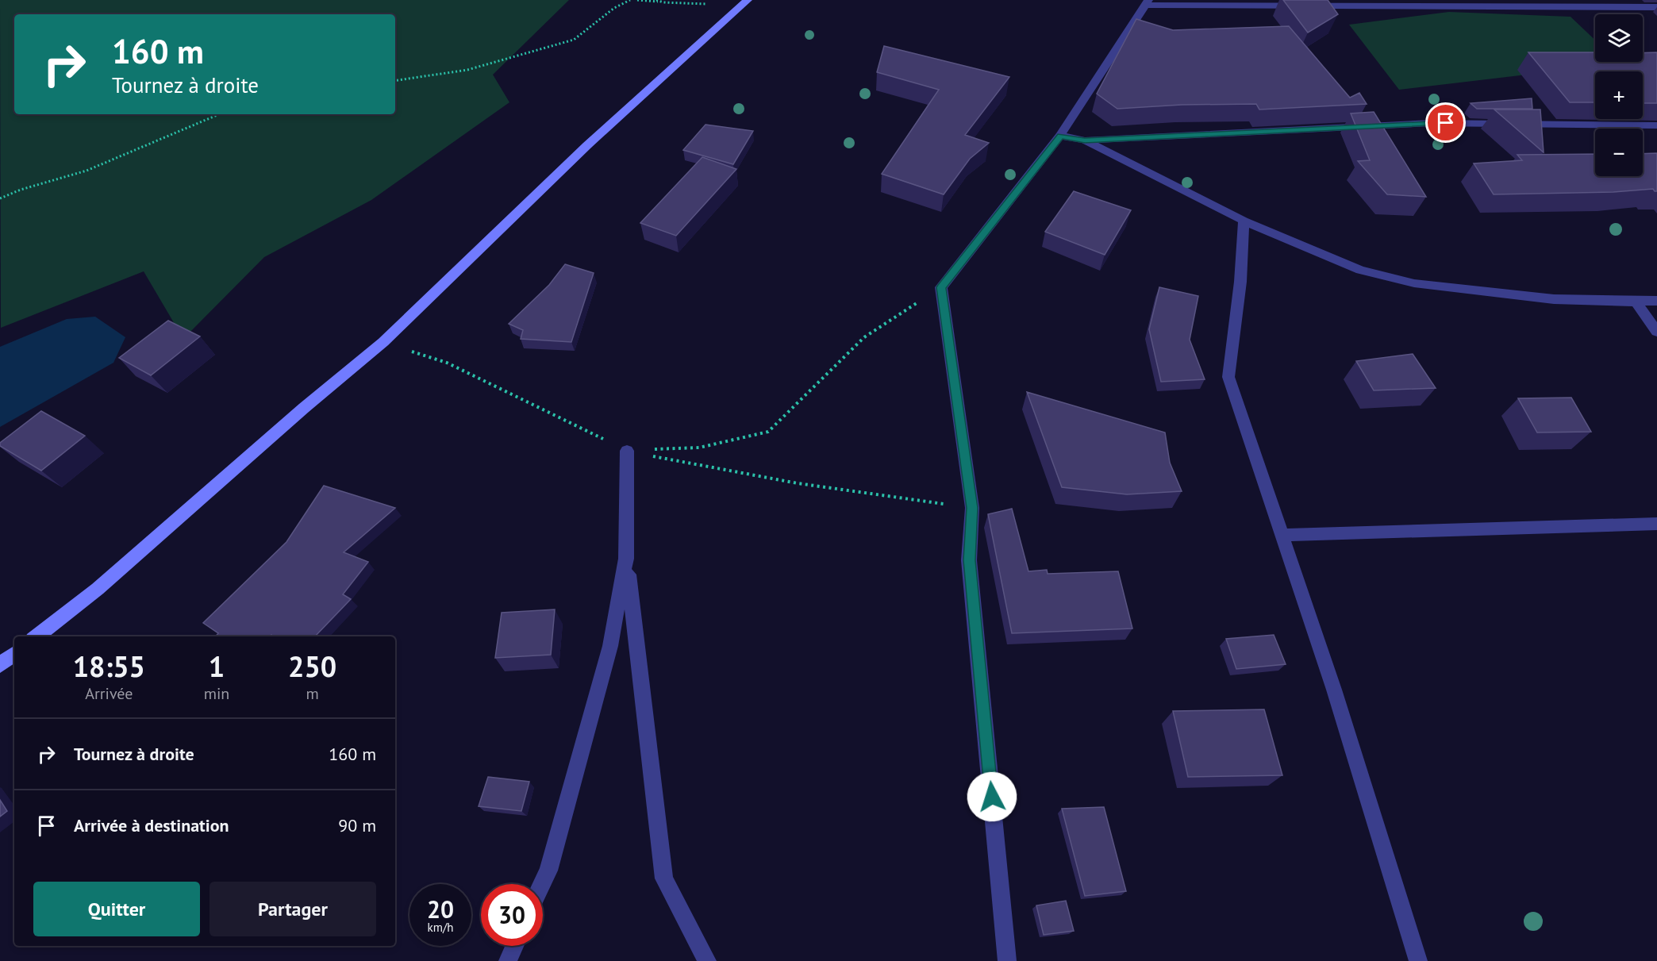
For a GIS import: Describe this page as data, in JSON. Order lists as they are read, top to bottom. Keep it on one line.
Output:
{"page":{"map_buttons":["+","−"],"turn":["160 m","Tournez à droite"],"eta":["18:55","Arrivée","1","min","250","m"],"list":[{"name":"Tournez à droite","value":"160 m"},{"name":"Arrivée à destination","value":"90 m"}],"buttons":["Quitter","Partager"],"speed":"20 km/h","limit":"30"}}
